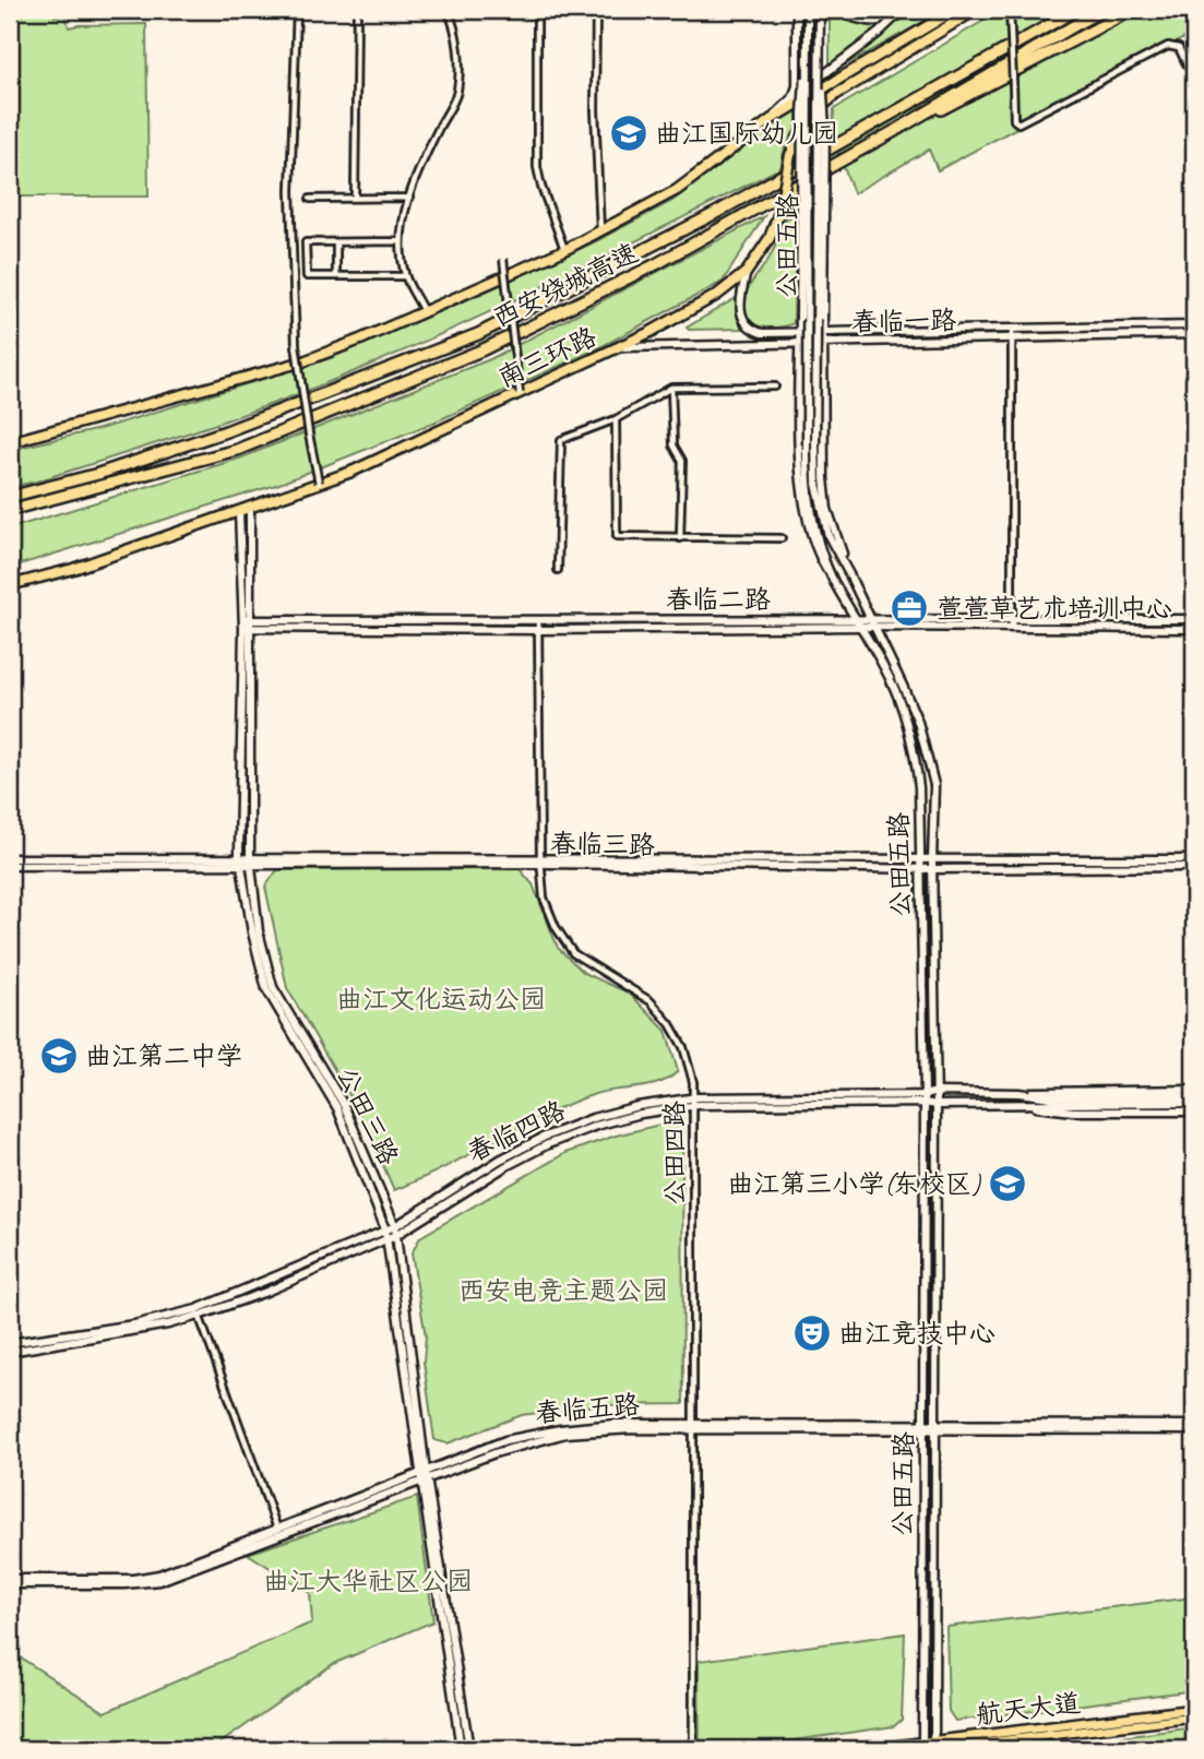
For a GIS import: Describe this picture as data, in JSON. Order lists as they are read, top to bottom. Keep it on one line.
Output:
{"streets":{"highway":["西安绕城高速","南三环路"],"main road":["航天大道"],"street":["公田五路","春临一路","春临二路","春临三路","公田三路","春临四路","公田四路","春临五路"]},"crossings":[["公田五路","春临二路"],["公田五路","春临三路"],["公田五路","春临四路"],["公田五路","春临五路"],["公田五路","航天大道"],["春临一路","南三环路"],["南三环路","公田三路"],["春临二路","公田三路"],["春临二路","公田四路"],["春临三路","公田三路"],["春临三路","公田四路"],["公田三路","春临四路"],["公田三路","春临五路"],["春临四路","公田四路"],["公田四路","春临五路"]],"parks":["曲江文化运动公园","西安电竞主题公园","曲江大华社区公园"],"places":{"school or university":["曲江国际幼儿园","曲江第二中学","曲江第三小学(东校区)"],"office":["萱萱草艺术培训中心"],"theatre":["曲江竞技中心"]}}
